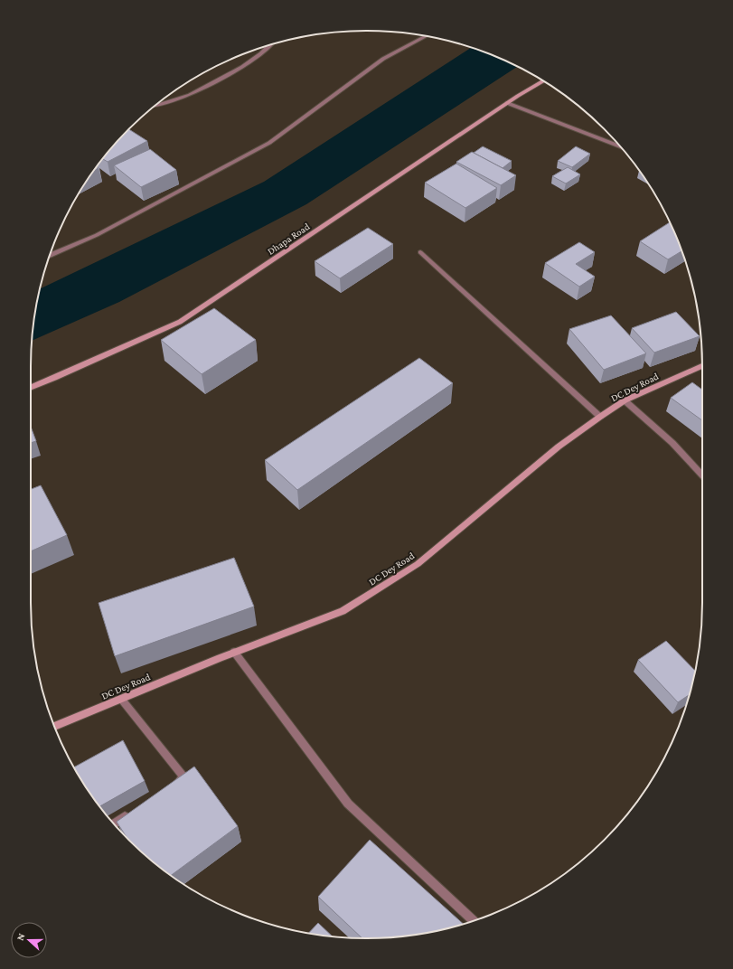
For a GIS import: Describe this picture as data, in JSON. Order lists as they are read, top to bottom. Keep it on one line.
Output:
{"streets":{"street":["Dhapa Road","DC Dey Road"]},"north":"left"}
